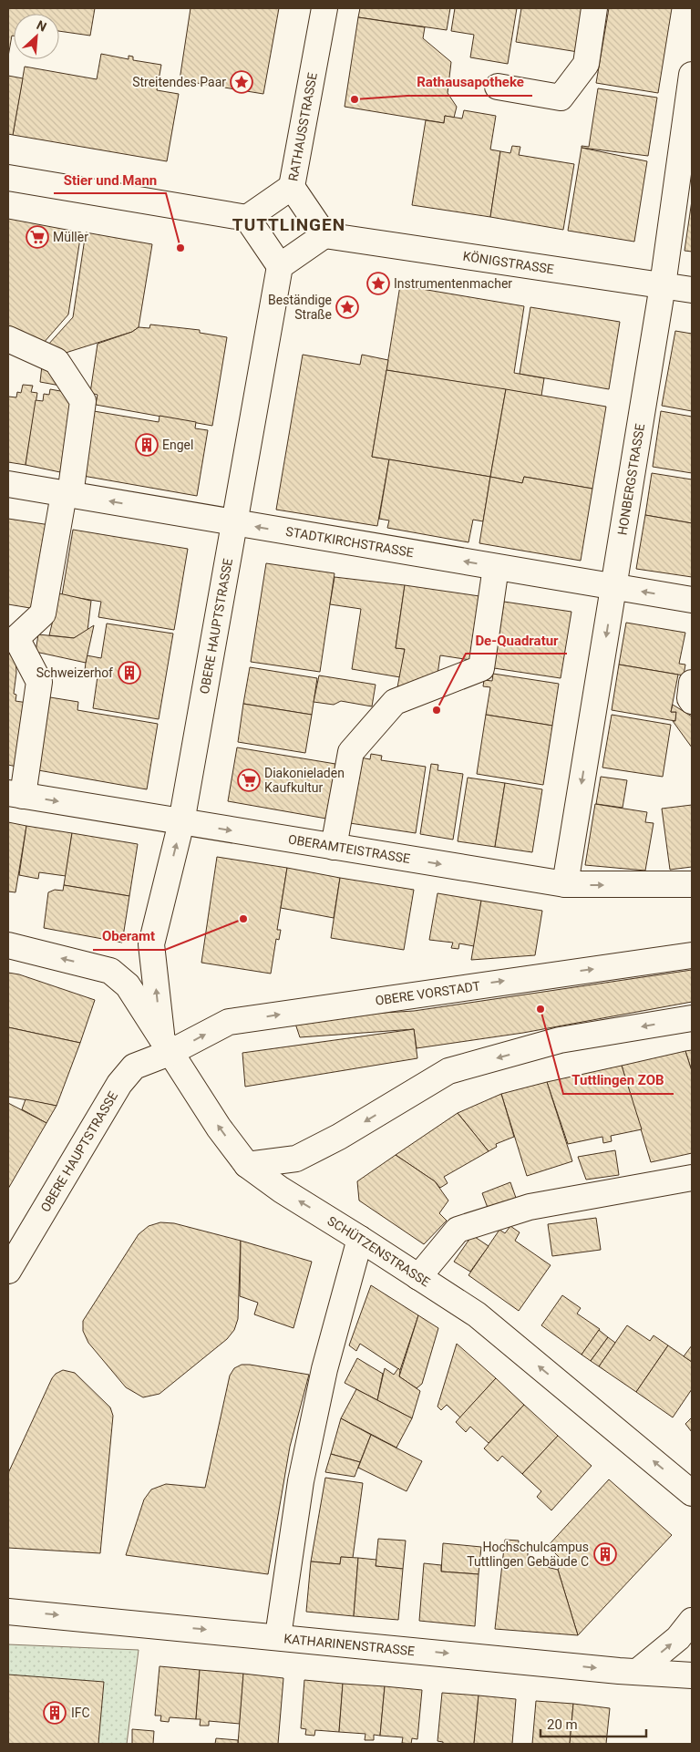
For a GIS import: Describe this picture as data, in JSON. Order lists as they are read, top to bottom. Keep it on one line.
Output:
{"streets":{"street":["RATHAUSSTRASSE","KÖNIGSTRASSE","HONBERGSTRASSE","STADTKIRCHSTRASSE","OBERE HAUPTSTRASSE","OBERAMTEISTRASSE","OBERE VORSTADT","SCHÜTZENSTRASSE","KATHARINENSTRASSE"]},"crossings":[["RATHAUSSTRASSE","KÖNIGSTRASSE"],["KÖNIGSTRASSE","HONBERGSTRASSE"],["HONBERGSTRASSE","STADTKIRCHSTRASSE"],["HONBERGSTRASSE","OBERAMTEISTRASSE"],["STADTKIRCHSTRASSE","OBERE HAUPTSTRASSE"],["OBERE HAUPTSTRASSE","OBERAMTEISTRASSE"],["OBERE HAUPTSTRASSE","OBERE VORSTADT"],["OBERE HAUPTSTRASSE","SCHÜTZENSTRASSE"],["OBERE VORSTADT","SCHÜTZENSTRASSE"]],"one_way":["HONBERGSTRASSE","STADTKIRCHSTRASSE","OBERAMTEISTRASSE","SCHÜTZENSTRASSE","KATHARINENSTRASSE"],"districts":["TUTTLINGEN"],"places":{"place":["Streitendes Paar","Instrumentenmacher","Beständige Straße"],"other":["Rathausapotheke","Stier und Mann","De-Quadratur","Oberamt","Tuttlingen ZOB"],"supermarket":["Müller","Diakonieladen Kaufkultur"],"building":["Engel","Schweizerhof","Hochschulcampus Tuttlingen Gebäude C","IFC"]},"scale_bar":"20 m","north":"top right"}
